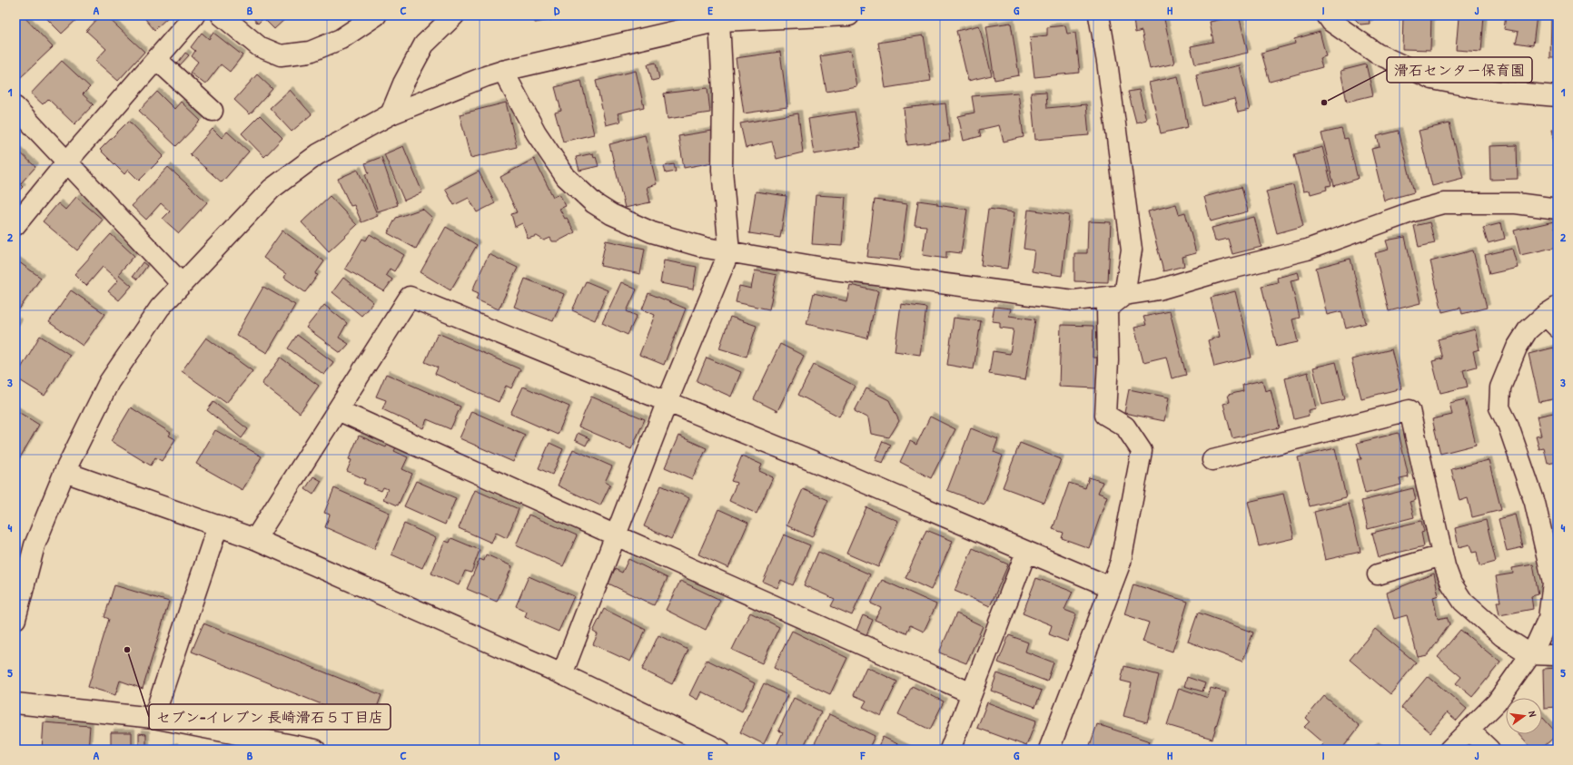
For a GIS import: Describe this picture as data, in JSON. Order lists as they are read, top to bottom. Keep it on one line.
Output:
{"places":["滑石センター保育園","セブン-イレブン 長崎滑石５丁目店"],"north":"right","grid":{"columns":["A","B","C","D","E","F","G","H","I","J"],"rows":["1","2","3","4","5"]}}
